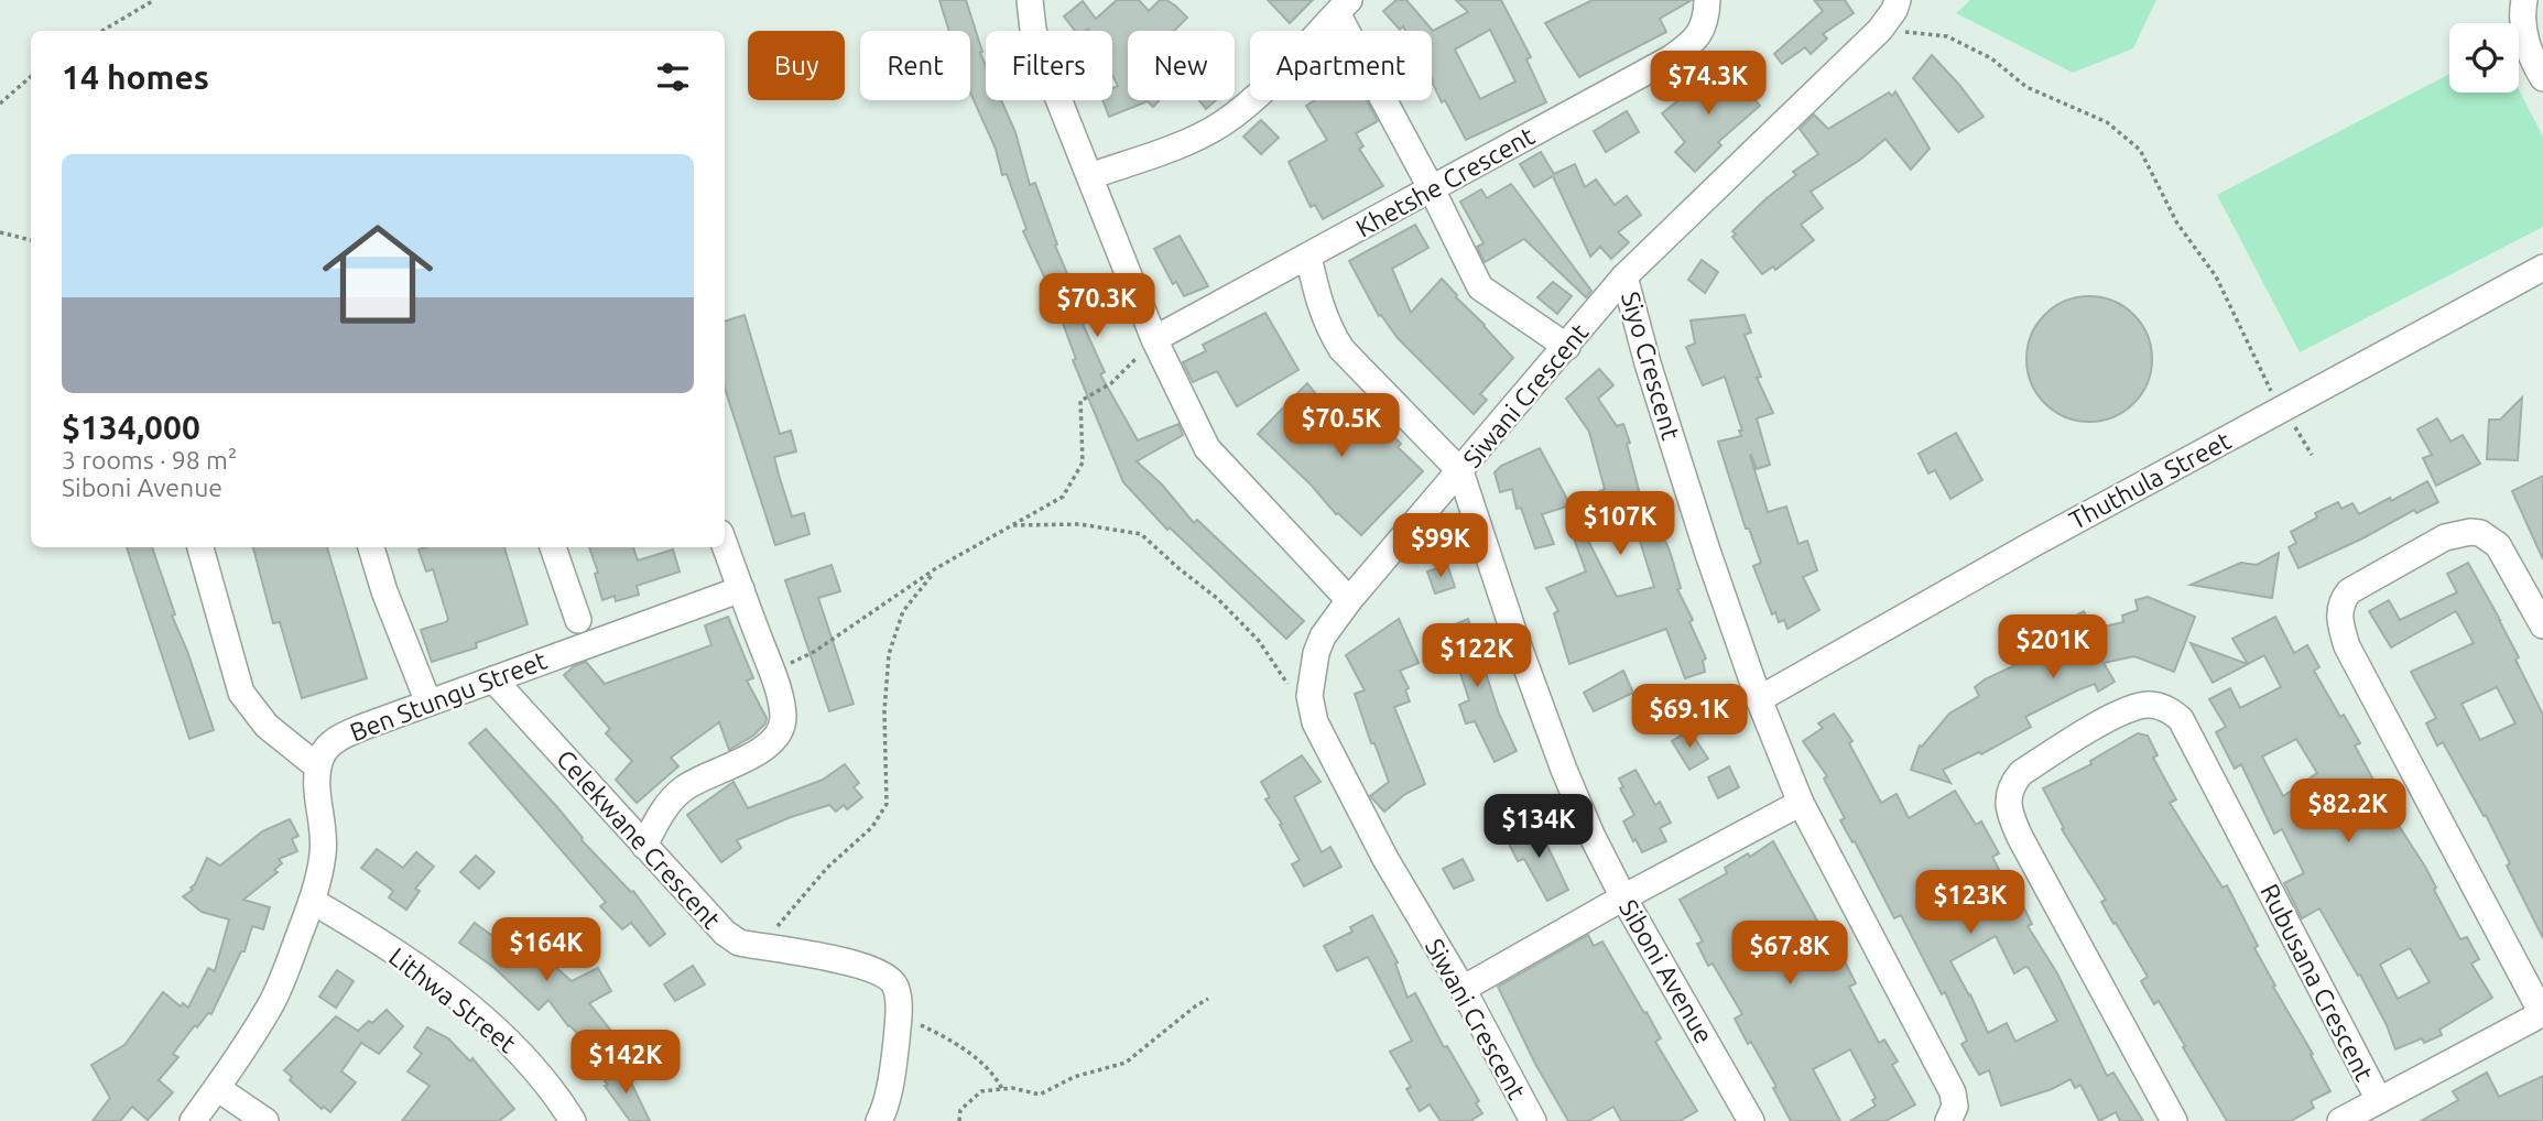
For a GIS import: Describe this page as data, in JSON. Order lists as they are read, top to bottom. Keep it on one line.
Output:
{"streets":{"street":["Khetshe Crescent","Siyo Crescent","Siwani Crescent","Thuthula Street","Ben Stungu Street","Celekwane Crescent","Siboni Avenue","Rubusana Crescent","Lithwa Street"]},"crossings":[["Siyo Crescent","Siwani Crescent"],["Siyo Crescent","Thuthula Street"],["Siwani Crescent","Siboni Avenue"],["Ben Stungu Street","Celekwane Crescent"]],"page":{"chip":["Buy","Rent","Filters","New","Apartment"],"heading":"14 homes","price":["$74.3K","$70.3K","$70.5K","$107K","$99K","$201K","$122K","$69.1K","$82.2K","$134K","$123K","$164K","$67.8K","$142K"],"list":[{"name":"$134,000","note":"3 rooms · 98 m² · Siboni Avenue"}]}}
